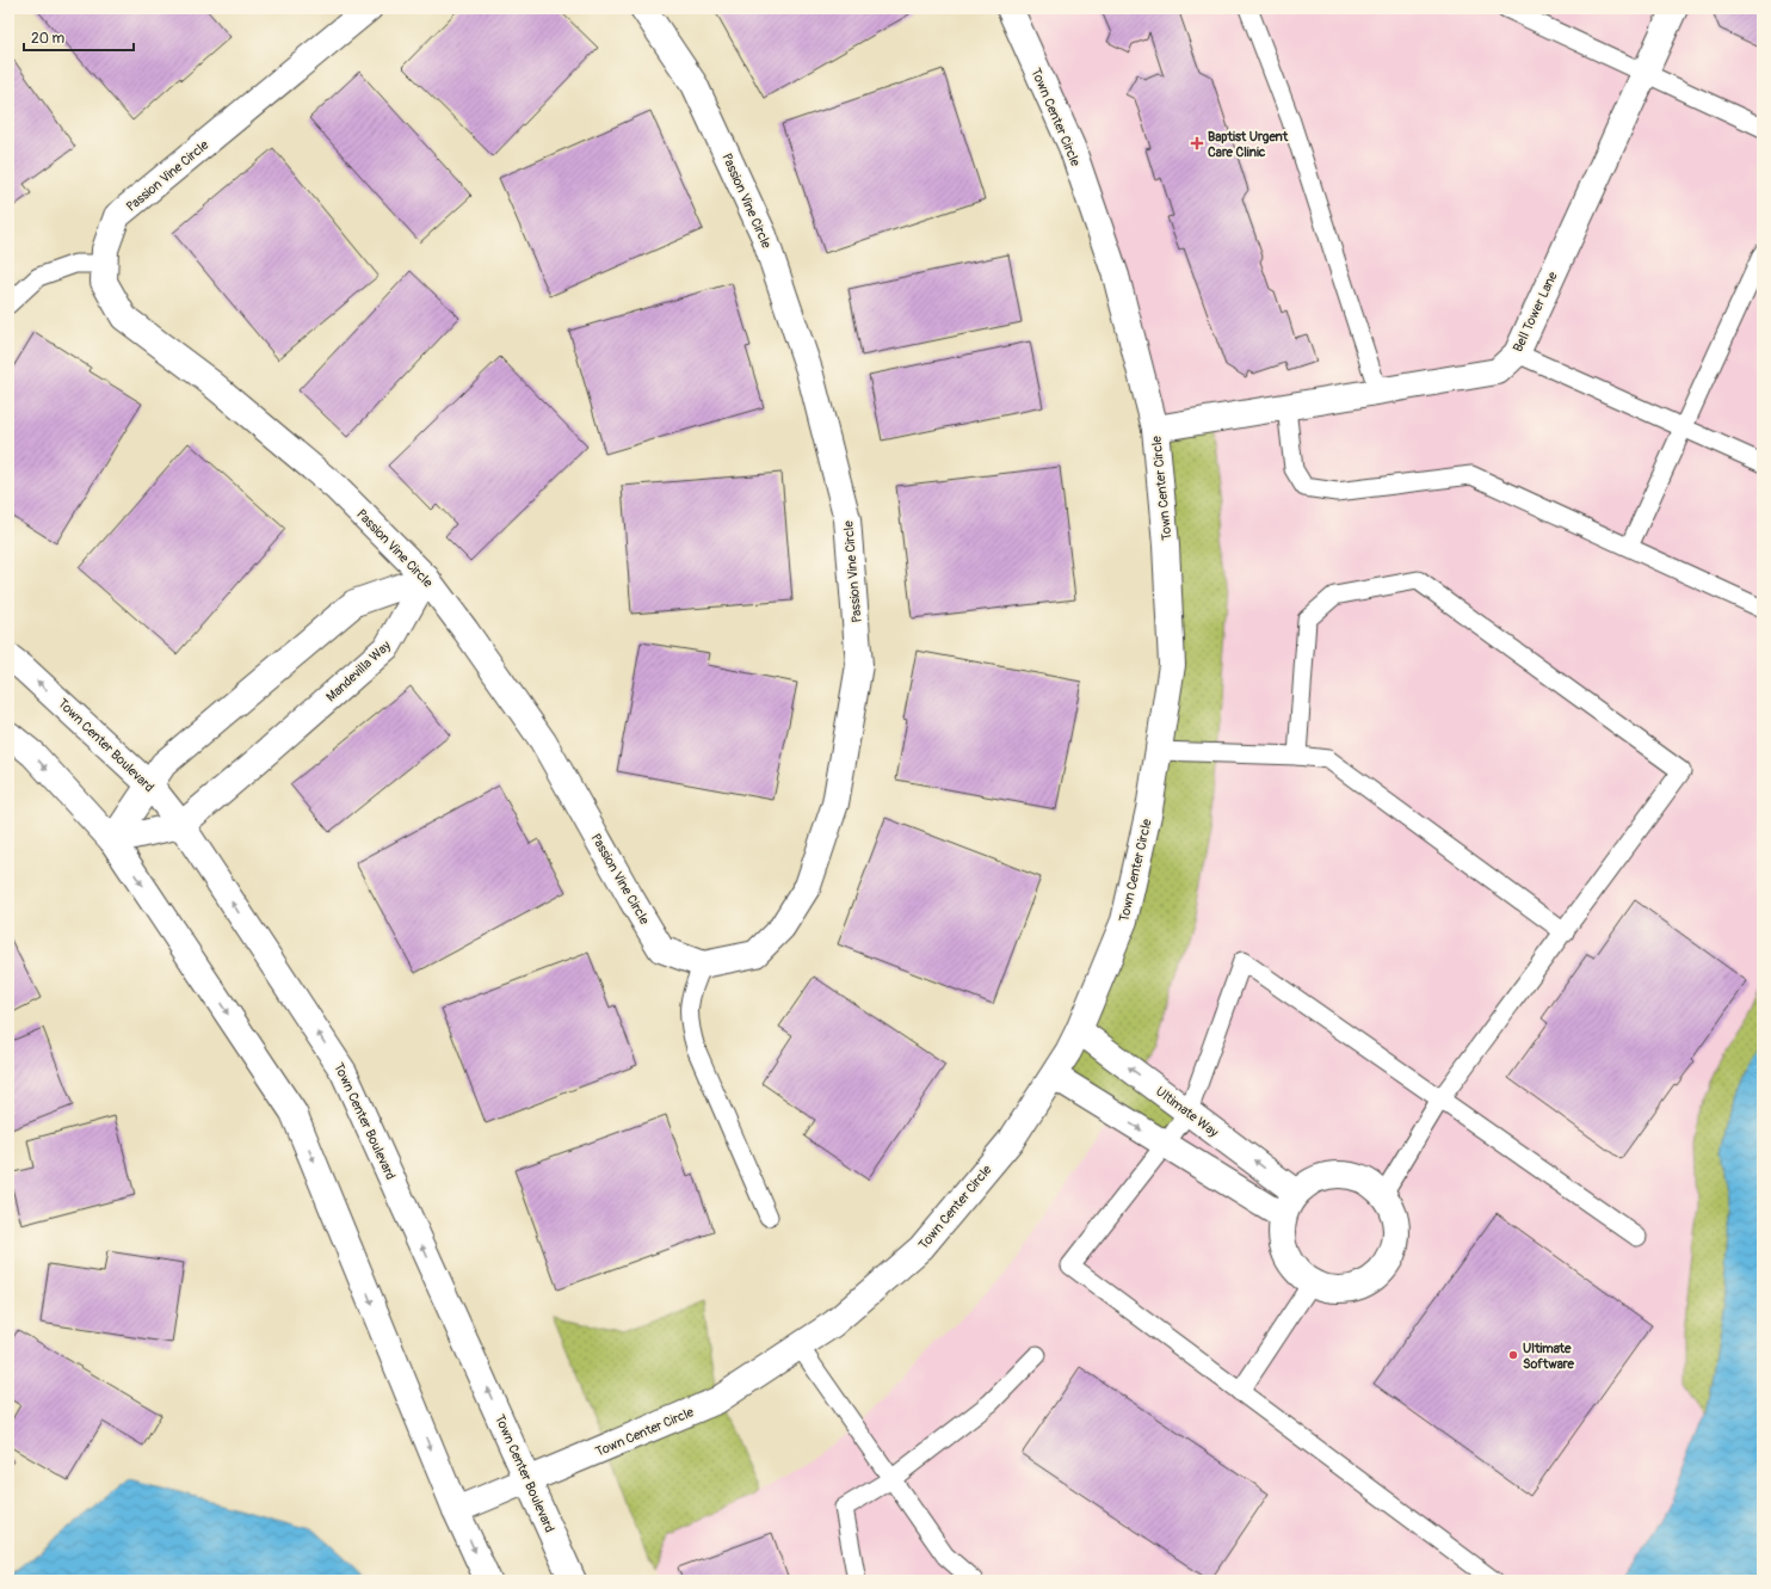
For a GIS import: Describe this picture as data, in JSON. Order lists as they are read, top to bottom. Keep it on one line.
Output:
{"streets":{"street":["Town Center Circle","Passion Vine Circle","Bell Tower Lane","Mandevilla Way","Town Center Boulevard","Ultimate Way"]},"crossings":[["Town Center Circle","Bell Tower Lane"],["Town Center Circle","Town Center Boulevard"],["Town Center Circle","Ultimate Way"],["Passion Vine Circle","Mandevilla Way"],["Mandevilla Way","Town Center Boulevard"]],"places":{"health":["Baptist Urgent Care Clinic"],"other":["Ultimate Software"]},"scale_bar":"20 m"}
